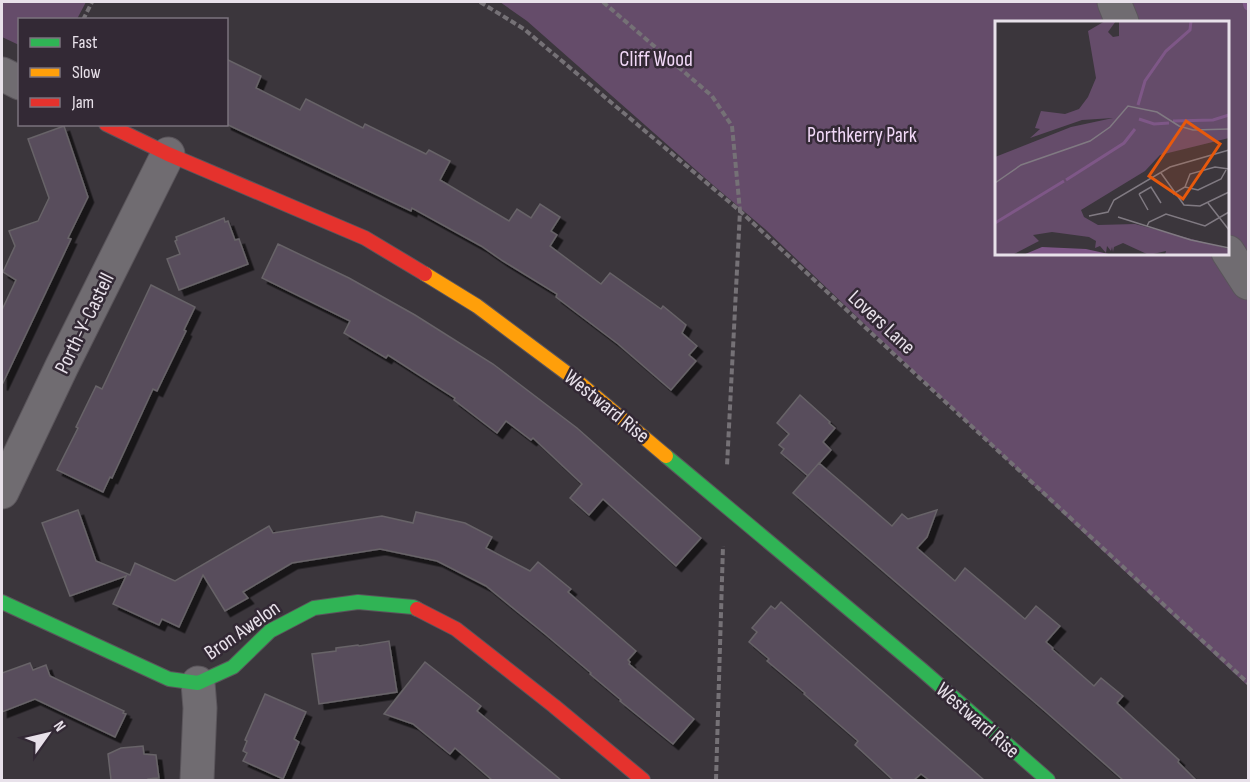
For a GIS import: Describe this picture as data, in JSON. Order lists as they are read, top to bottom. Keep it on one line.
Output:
{"streets":{"street":["Porth-Y-Castell","Westward Rise","Bron Awelon"],"path":["Lovers Lane"]},"crossings":[["Porth-Y-Castell","Westward Rise"]],"parks":["Cliff Wood","Porthkerry Park"],"legend":["Fast","Slow","Jam"],"north":"top right"}
